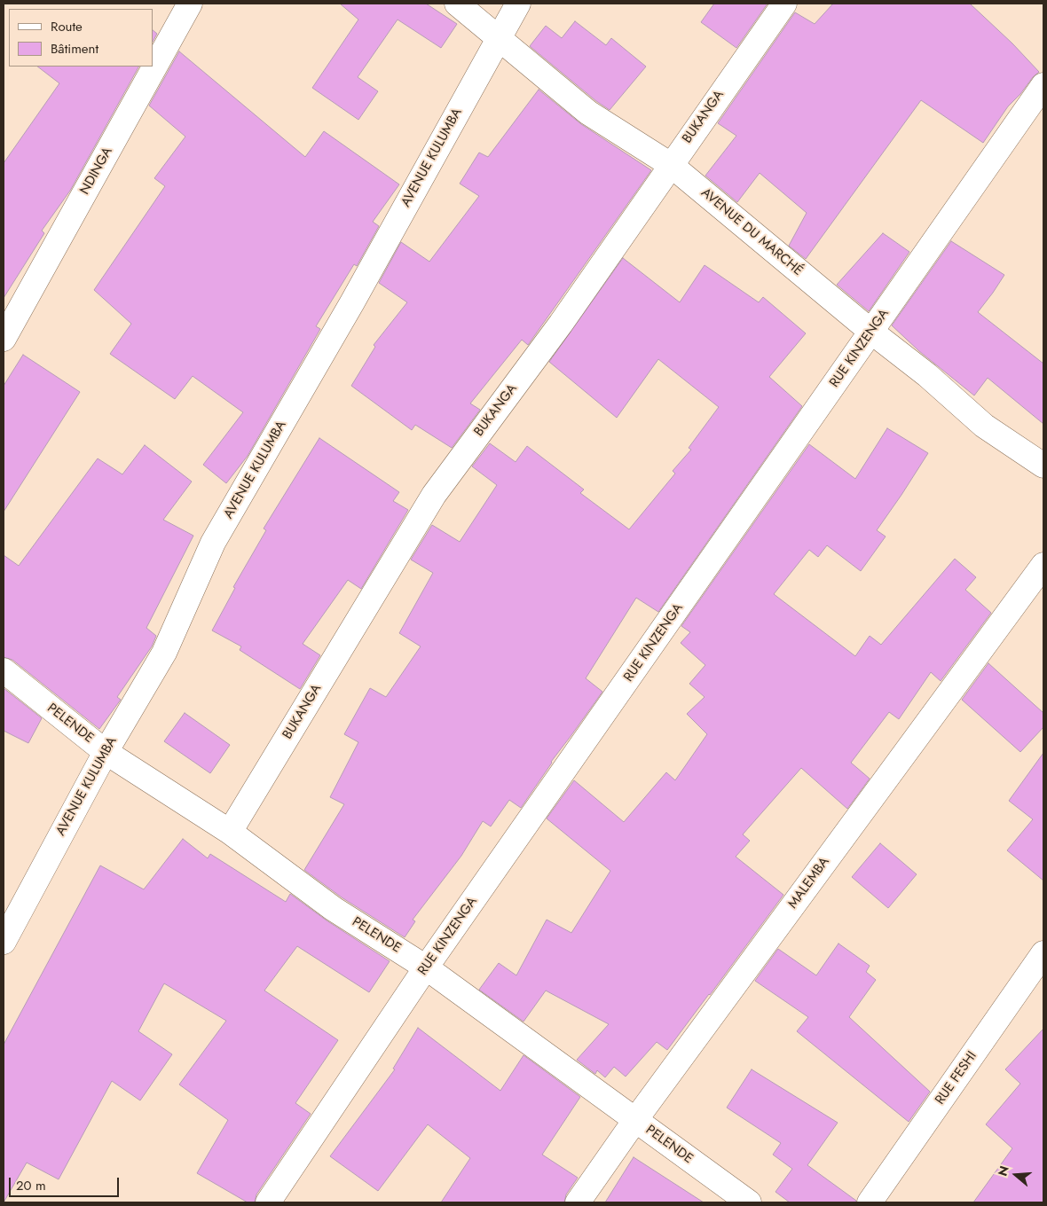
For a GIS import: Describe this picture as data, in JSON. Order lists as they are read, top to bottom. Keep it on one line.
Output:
{"streets":{"street":["BUKANGA","AVENUE KULUMBA","NDINGA","AVENUE DU MARCHÉ","RUE KINZENGA","PELENDE","MALEMBA","RUE FESHI"]},"crossings":[["BUKANGA","AVENUE DU MARCHÉ"],["BUKANGA","PELENDE"],["AVENUE KULUMBA","AVENUE DU MARCHÉ"],["AVENUE KULUMBA","PELENDE"],["AVENUE DU MARCHÉ","RUE KINZENGA"],["RUE KINZENGA","PELENDE"],["PELENDE","MALEMBA"]],"legend":["Route","Bâtiment"],"scale_bar":"20 m","north":"left"}
